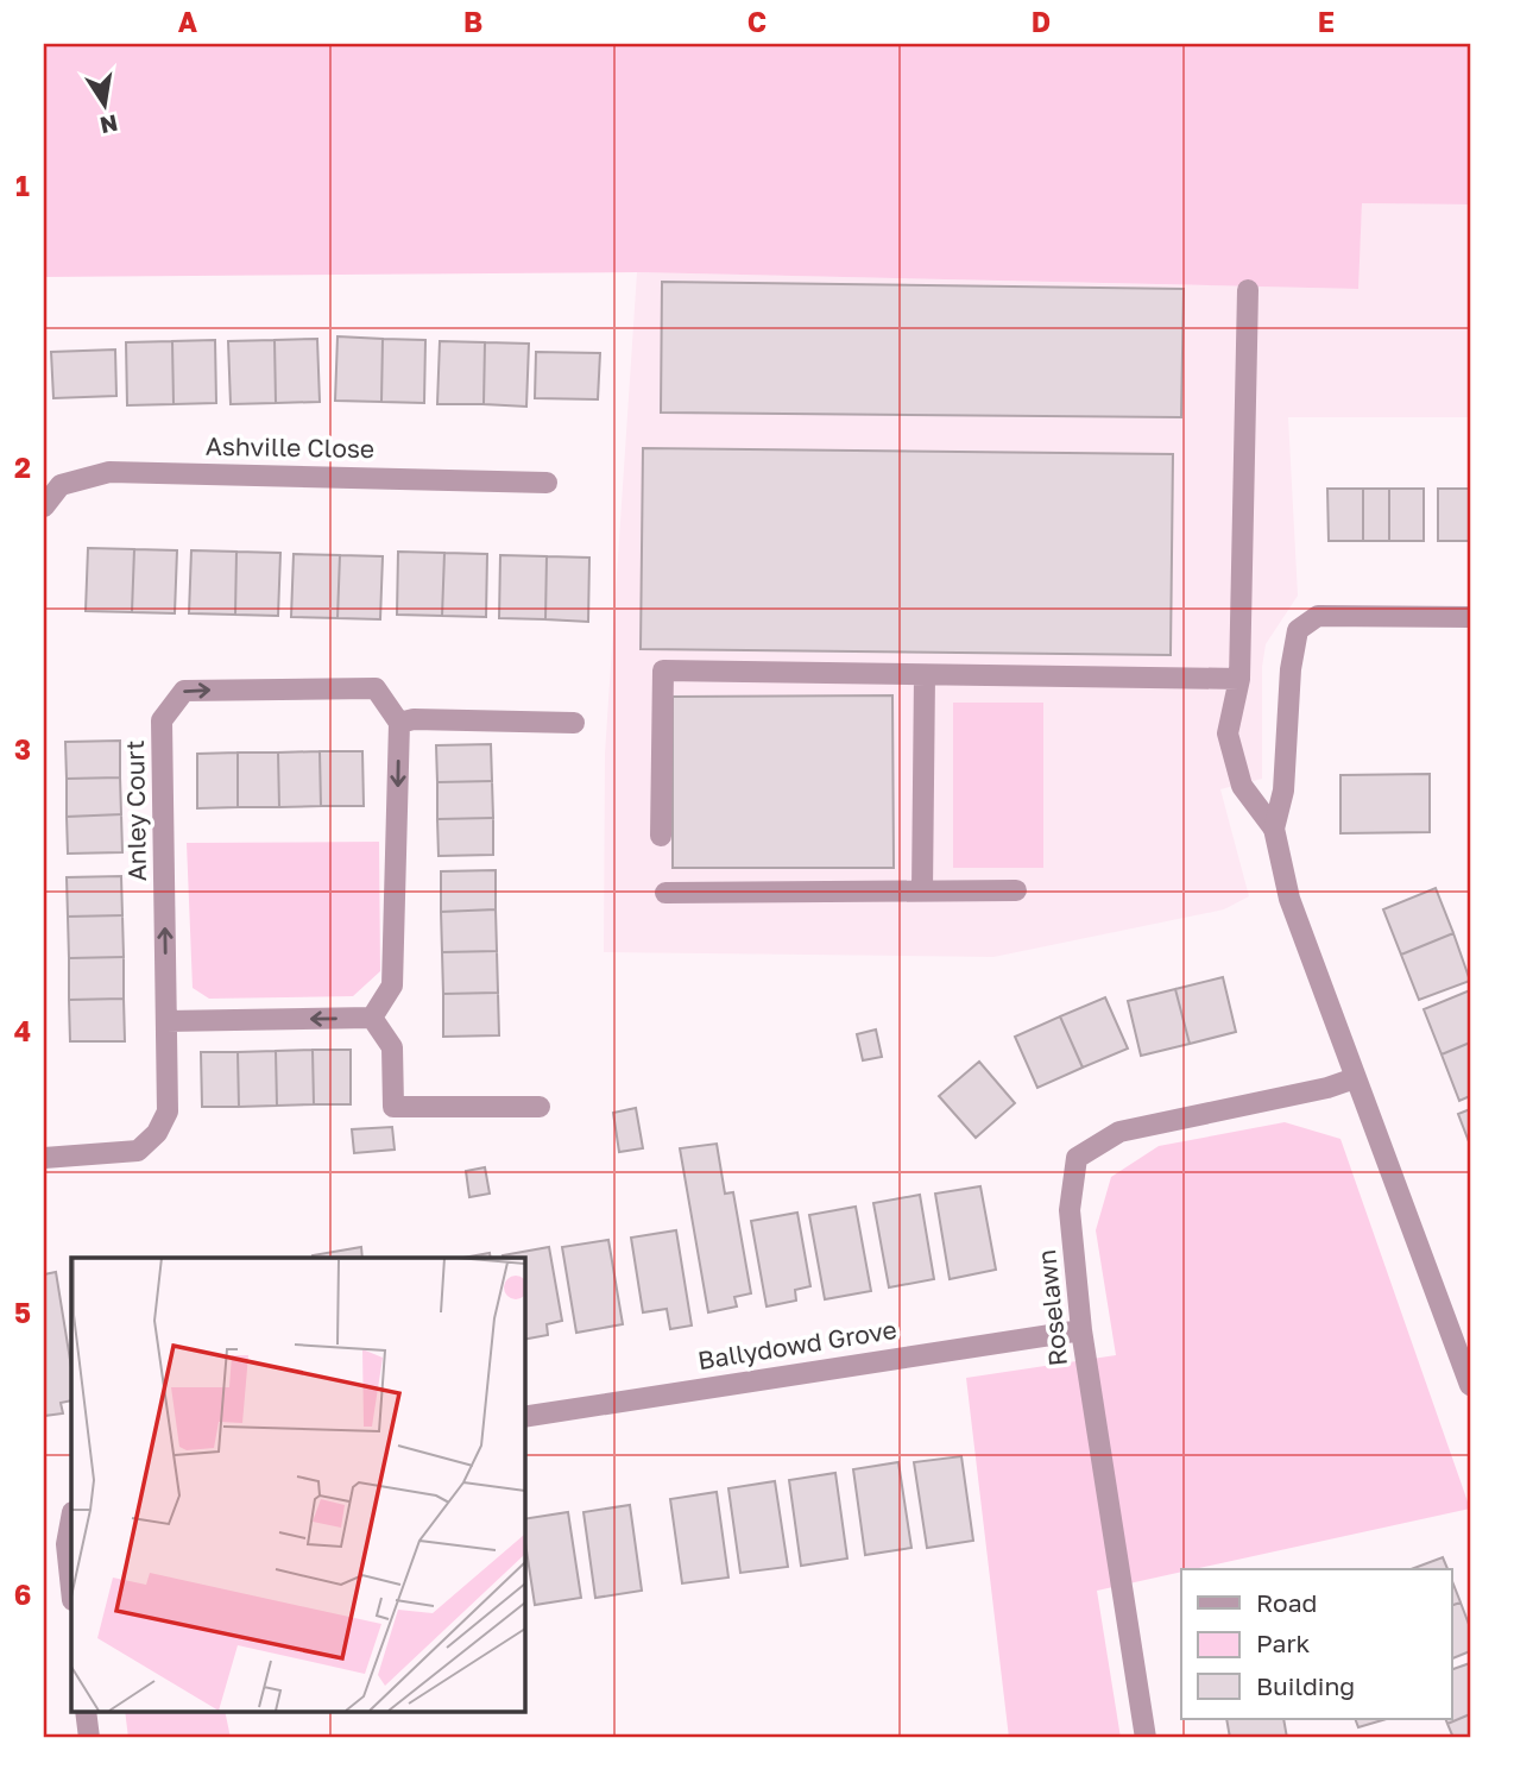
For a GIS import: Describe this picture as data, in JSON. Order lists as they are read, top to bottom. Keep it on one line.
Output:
{"streets":{"street":["Ashville Close","Anley Court","Roselawn","Ballydowd Grove"]},"crossings":[["Roselawn","Ballydowd Grove"]],"legend":["Road","Park","Building"],"north":"bottom","grid":{"columns":["A","B","C","D","E"],"rows":["1","2","3","4","5","6"]}}
